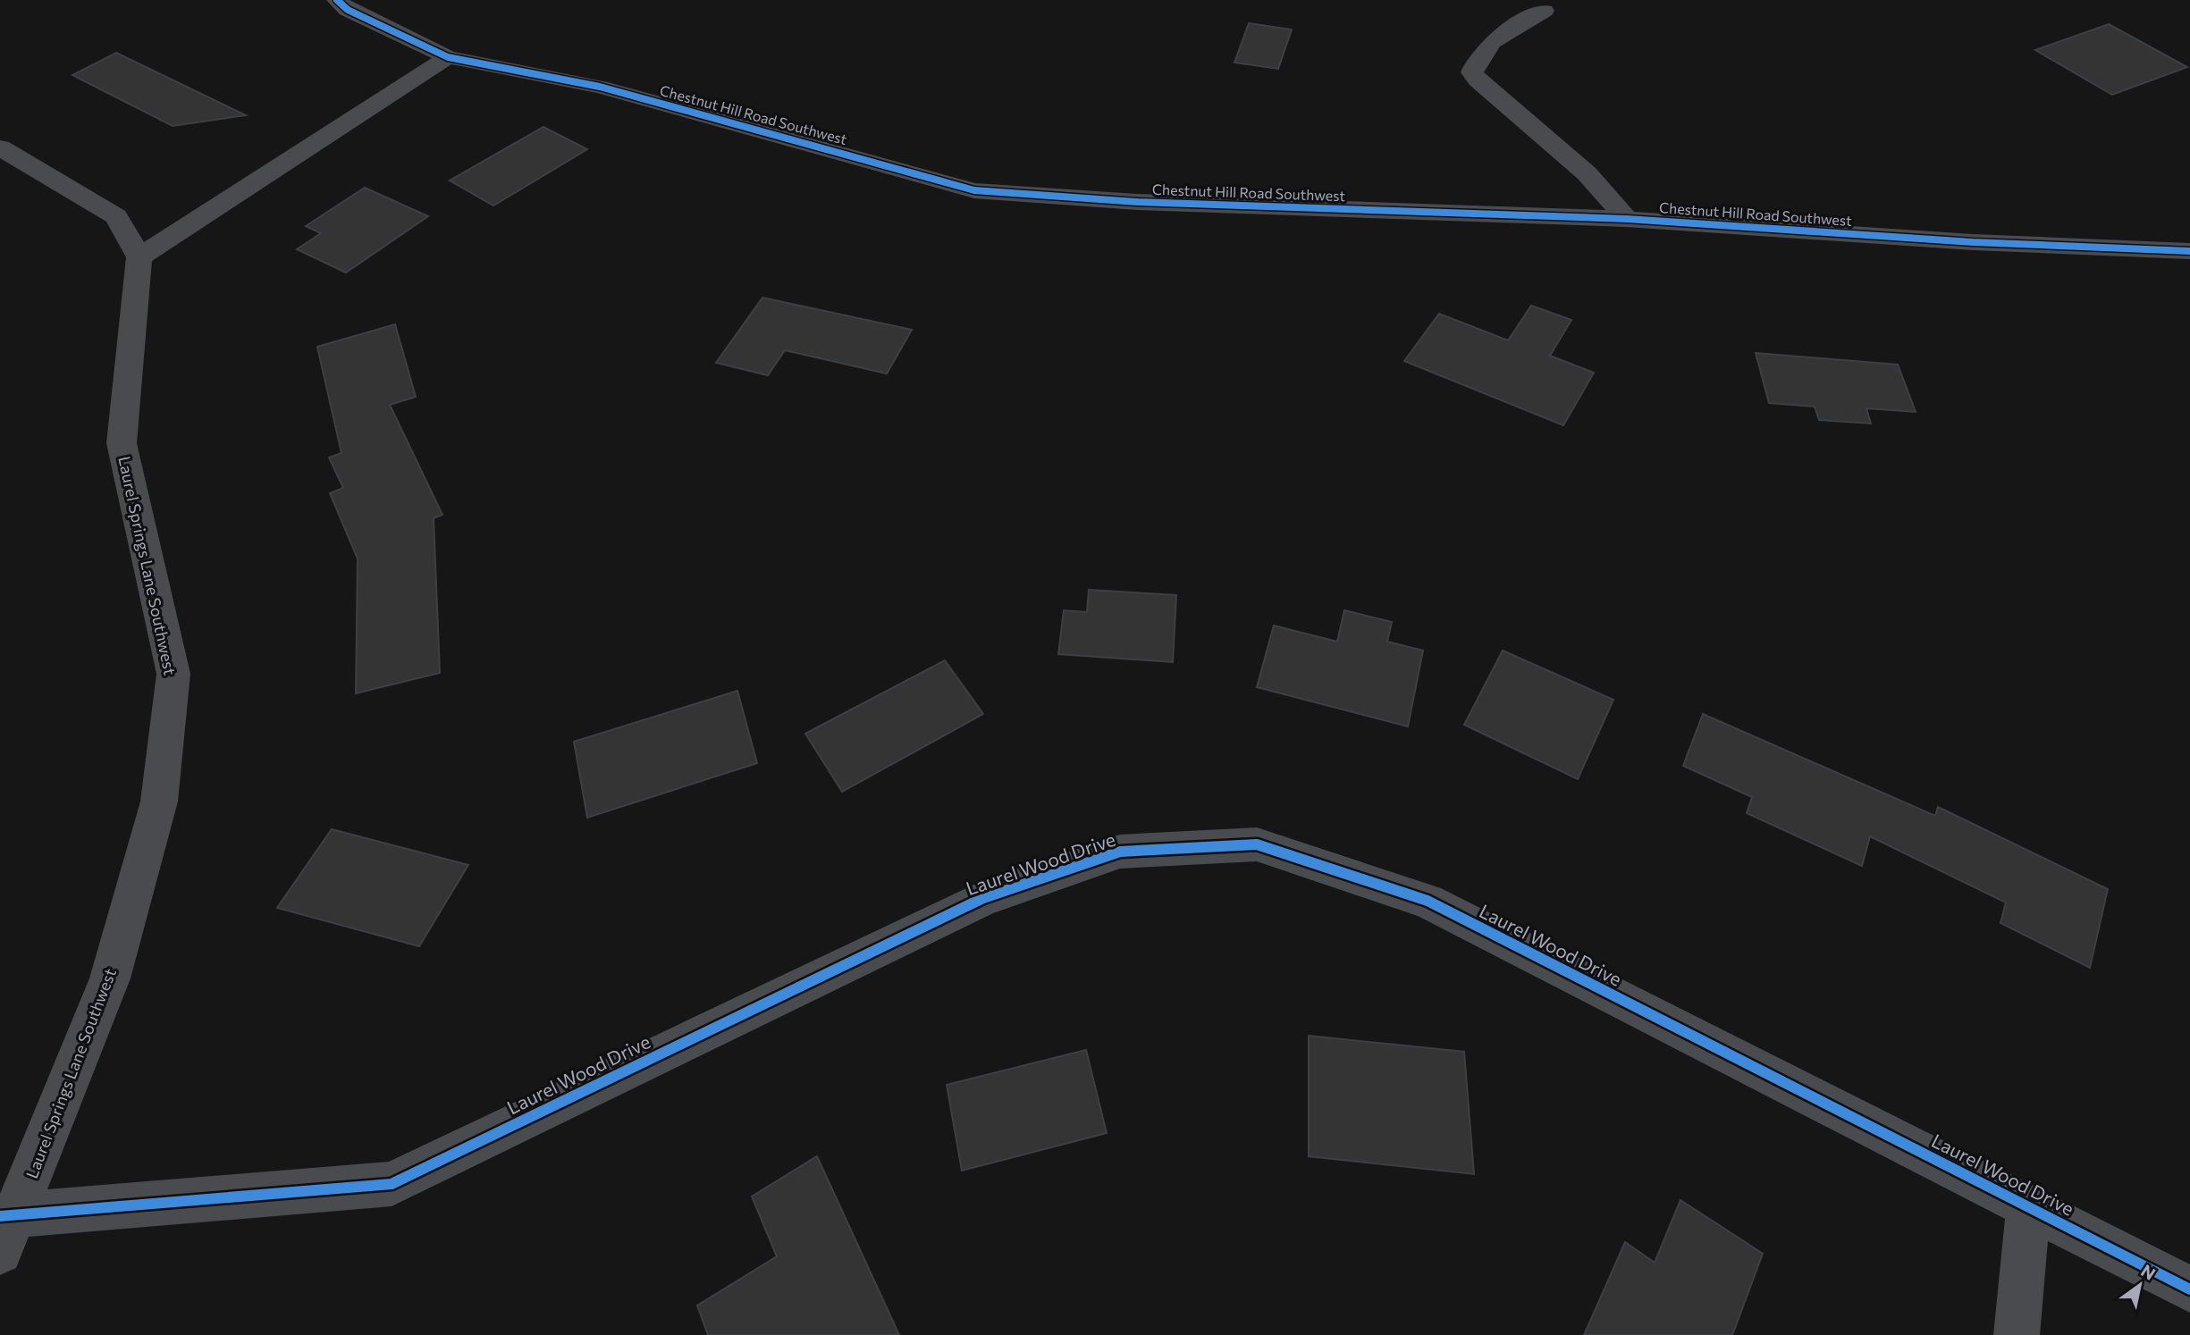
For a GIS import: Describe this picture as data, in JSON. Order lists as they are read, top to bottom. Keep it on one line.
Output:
{"streets":{"street":["Chestnut Hill Road Southwest","Laurel Springs Lane Southwest","Laurel Wood Drive"]},"crossings":[["Laurel Springs Lane Southwest","Laurel Wood Drive"]],"north":"top right"}
